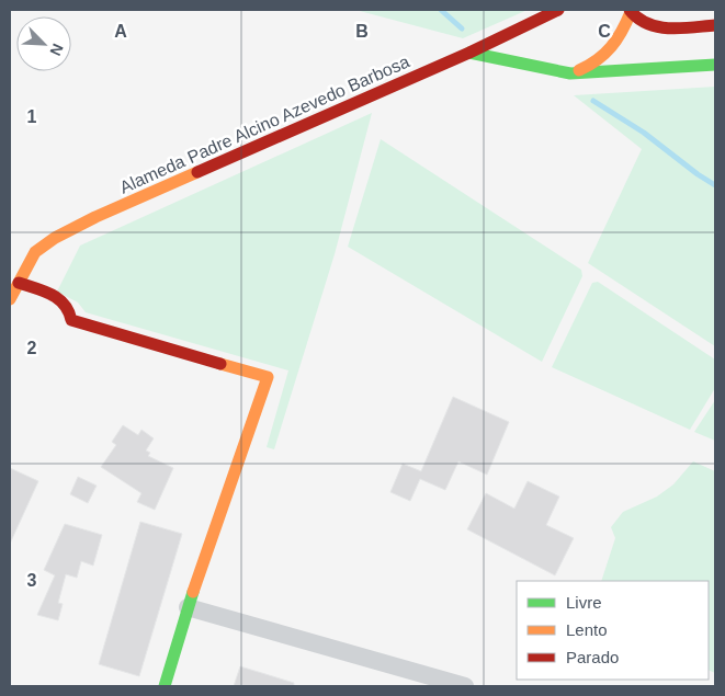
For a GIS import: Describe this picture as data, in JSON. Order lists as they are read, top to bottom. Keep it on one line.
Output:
{"streets":{"street":["Alameda Padre Alcino Azevedo Barbosa"]},"legend":["Livre","Lento","Parado"],"north":"bottom right","grid":{"columns":["A","B","C"],"rows":["1","2","3"]}}
